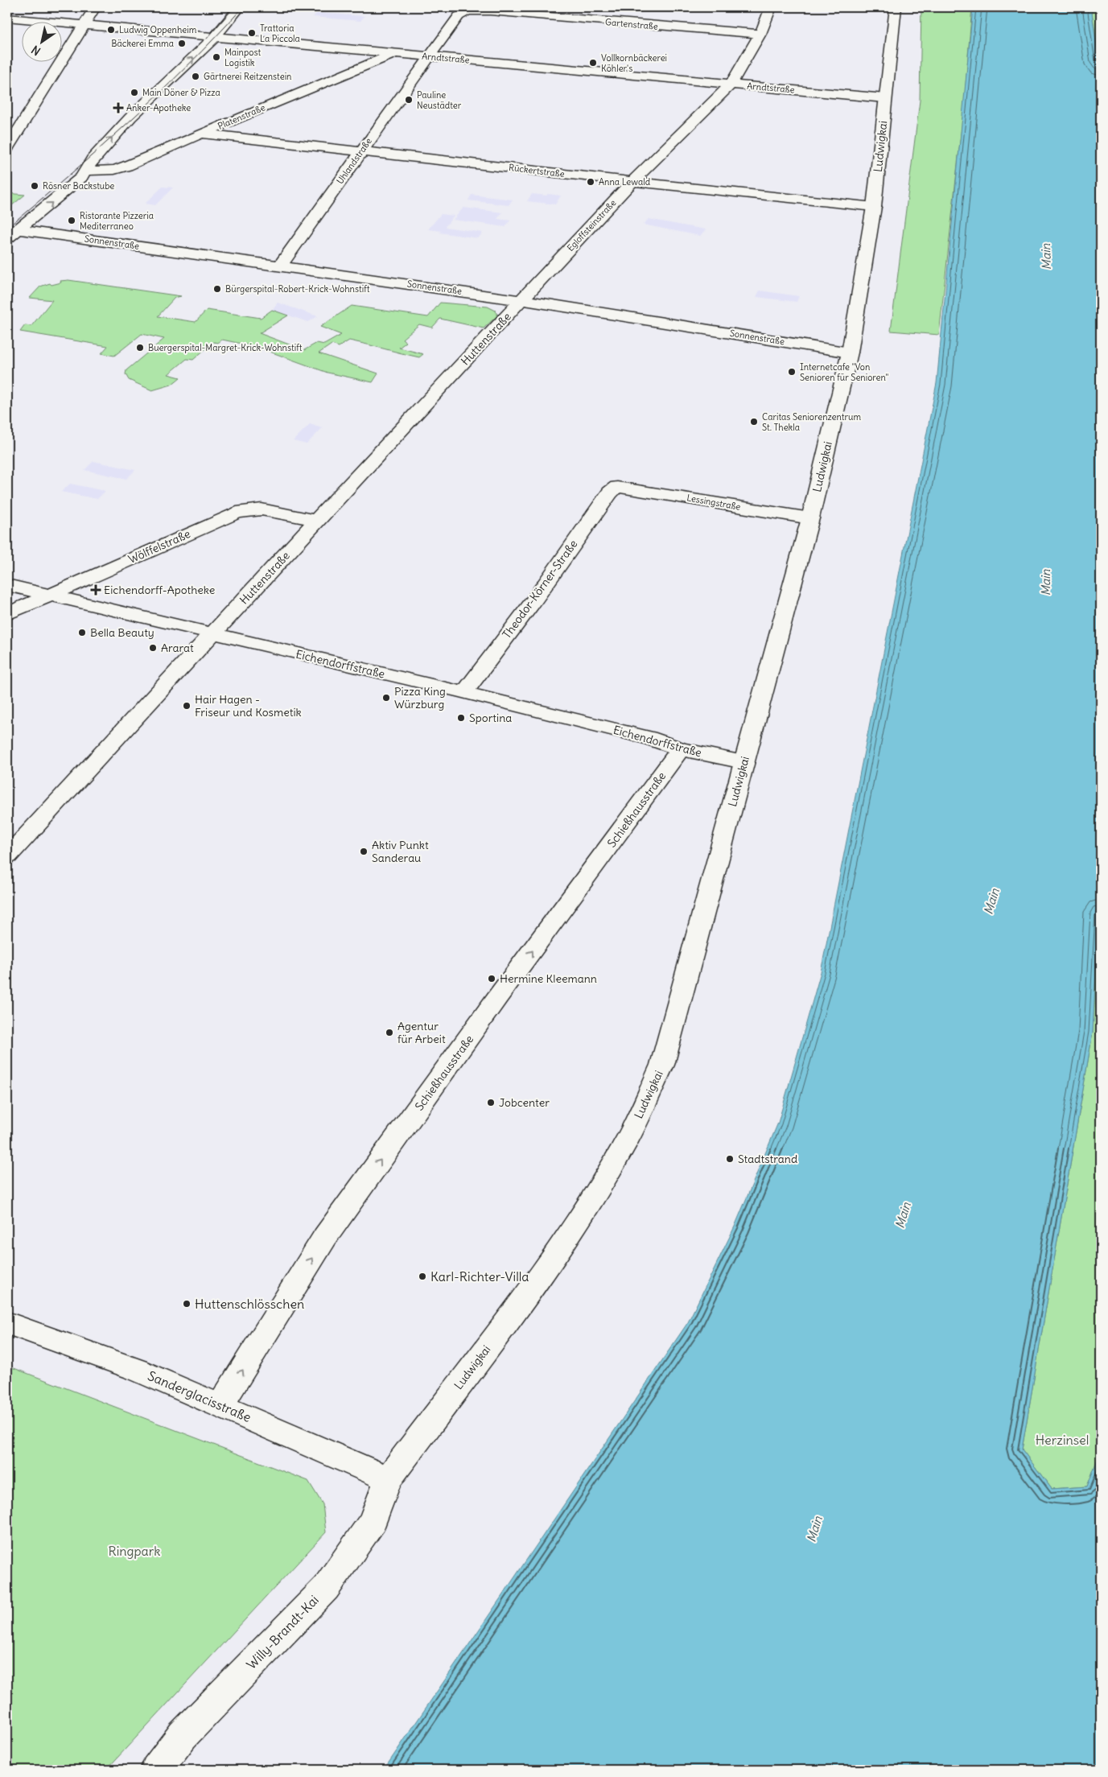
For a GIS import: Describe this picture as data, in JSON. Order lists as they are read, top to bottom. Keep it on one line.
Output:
{"streets":{"street":["Gartenstraße","Arndtstraße","Platenstraße","Ludwigkai","Uhlandstraße","Rückertstraße","Egloffsteinstraße","Sonnenstraße","Huttenstraße","Lessingstraße","Wölffelstraße","Theodor-Körner-Straße","Eichendorffstraße","Schießhausstraße","Sanderglacisstraße","Willy-Brandt-Kai"]},"crossings":[["Gartenstraße","Arndtstraße"],["Gartenstraße","Uhlandstraße"],["Gartenstraße","Egloffsteinstraße"],["Arndtstraße","Platenstraße"],["Arndtstraße","Ludwigkai"],["Arndtstraße","Uhlandstraße"],["Arndtstraße","Egloffsteinstraße"],["Platenstraße","Rückertstraße"],["Ludwigkai","Rückertstraße"],["Ludwigkai","Sonnenstraße"],["Ludwigkai","Lessingstraße"],["Ludwigkai","Eichendorffstraße"],["Ludwigkai","Sanderglacisstraße"],["Ludwigkai","Willy-Brandt-Kai"],["Uhlandstraße","Rückertstraße"],["Uhlandstraße","Sonnenstraße"],["Rückertstraße","Egloffsteinstraße"],["Egloffsteinstraße","Sonnenstraße"],["Egloffsteinstraße","Huttenstraße"],["Sonnenstraße","Huttenstraße"],["Huttenstraße","Wölffelstraße"],["Huttenstraße","Eichendorffstraße"],["Lessingstraße","Theodor-Körner-Straße"],["Wölffelstraße","Eichendorffstraße"],["Theodor-Körner-Straße","Eichendorffstraße"],["Eichendorffstraße","Schießhausstraße"],["Schießhausstraße","Sanderglacisstraße"],["Sanderglacisstraße","Willy-Brandt-Kai"]],"one_way":["Schießhausstraße"],"water":["Main"],"parks":["Herzinsel","Ringpark"],"places":{"other":["Ludwig Oppenheim","Trattoria La Piccola","Bäckerei Emma","Mainpost Logistik","Vollkornbäckerei Köhler's","Gärtnerei Reitzenstein","Main Döner & Pizza","Pauline Neustädter","Anna Lewald","Rösner Backstube","Ristorante Pizzeria Mediterraneo","Bürgerspital-Robert-Krick-Wohnstift","Buergerspital-Margret-Krick-Wohnstift","Internetcafe \"Von Senioren für Senioren\"","Caritas Seniorenzentrum St. Thekla","Bella Beauty","Ararat","Pizza King Würzburg","Hair Hagen - Friseur und Kosmetik","Sportina","Aktiv Punkt Sanderau","Hermine Kleemann","Agentur für Arbeit","Jobcenter","Stadtstrand","Karl-Richter-Villa","Huttenschlösschen"],"health":["Anker-Apotheke","Eichendorff-Apotheke"]},"north":"bottom left"}
